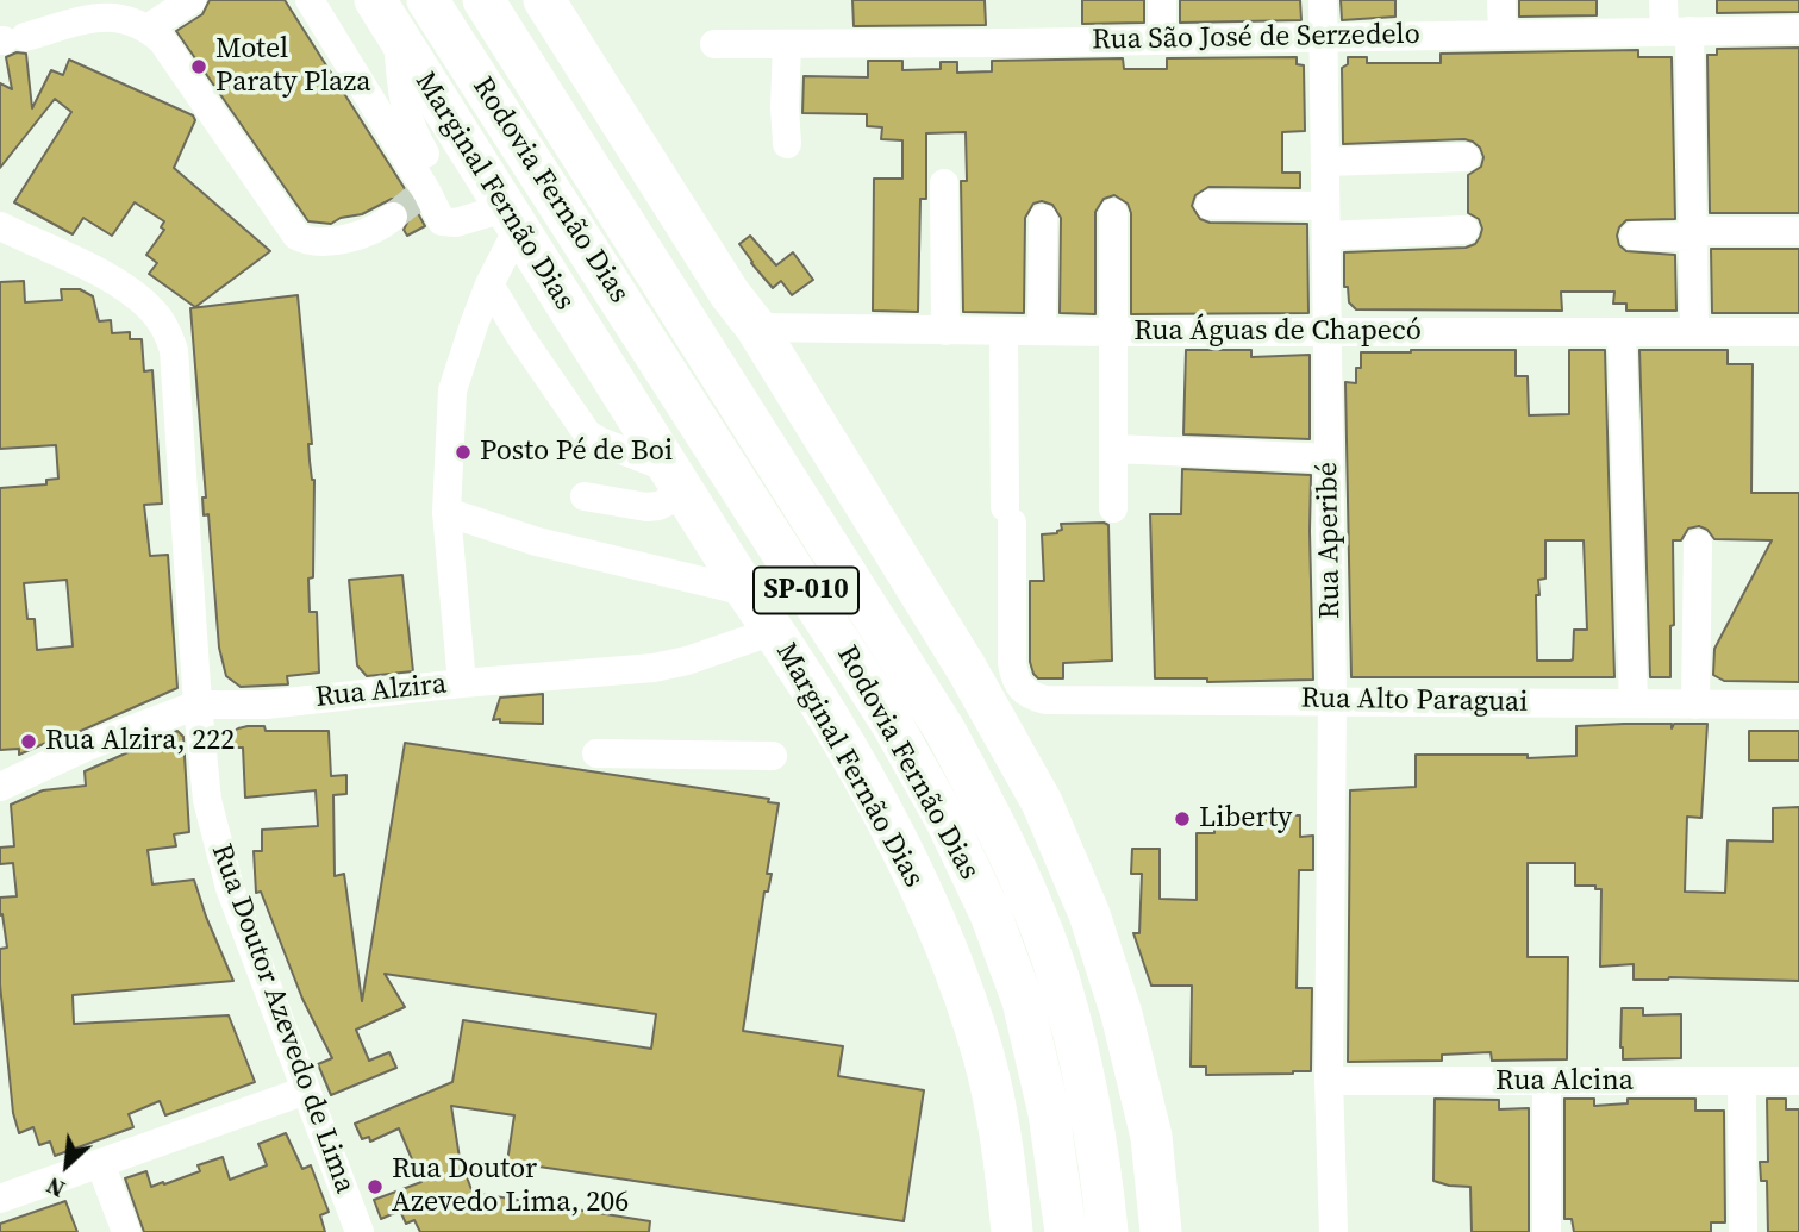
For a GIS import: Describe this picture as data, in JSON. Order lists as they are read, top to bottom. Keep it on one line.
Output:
{"streets":{"highway":["Rodovia Fernão Dias","Marginal Fernão Dias","SP-010"],"street":["Rua São José de Serzedelo","Rua Águas de Chapecó","Rua Aperibé","Rua Alzira","Rua Alto Paraguai","Rua Doutor Azevedo de Lima","Rua Alcina"]},"crossings":[["Rua São José de Serzedelo","Rua Aperibé"],["Marginal Fernão Dias","Rua Alzira"],["Rua Águas de Chapecó","Rua Aperibé"],["Rua Águas de Chapecó","SP-010"],["Rua Águas de Chapecó","Rua Alto Paraguai"],["Rua Aperibé","Rua Alto Paraguai"],["Rua Aperibé","Rua Alcina"],["Rua Alzira","Rua Doutor Azevedo de Lima"]],"places":["Motel Paraty Plaza","Posto Pé de Boi","Rua Alzira, 222","Liberty","Rua Doutor Azevedo Lima, 206"],"north":"bottom left"}
